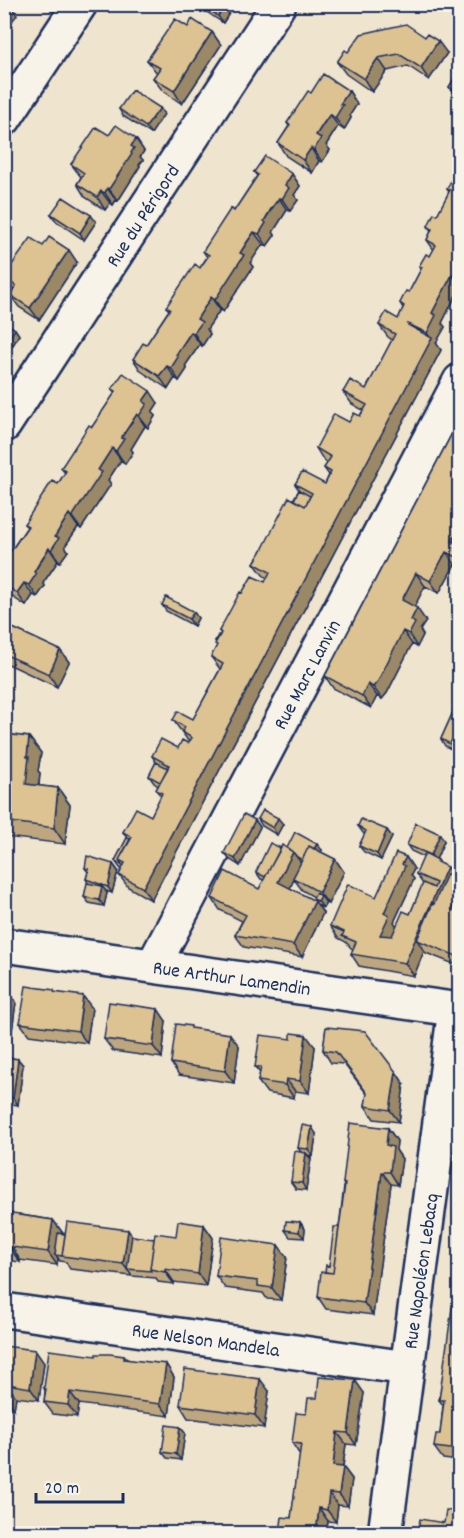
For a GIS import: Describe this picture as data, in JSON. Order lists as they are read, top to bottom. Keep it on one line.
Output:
{"streets":{"street":["Rue du Périgord","Rue Marc Lanvin","Rue Arthur Lamendin","Rue Napoléon Lebacq","Rue Nelson Mandela"]},"crossings":[["Rue Marc Lanvin","Rue Arthur Lamendin"],["Rue Arthur Lamendin","Rue Napoléon Lebacq"],["Rue Napoléon Lebacq","Rue Nelson Mandela"]],"scale_bar":"20 m"}
